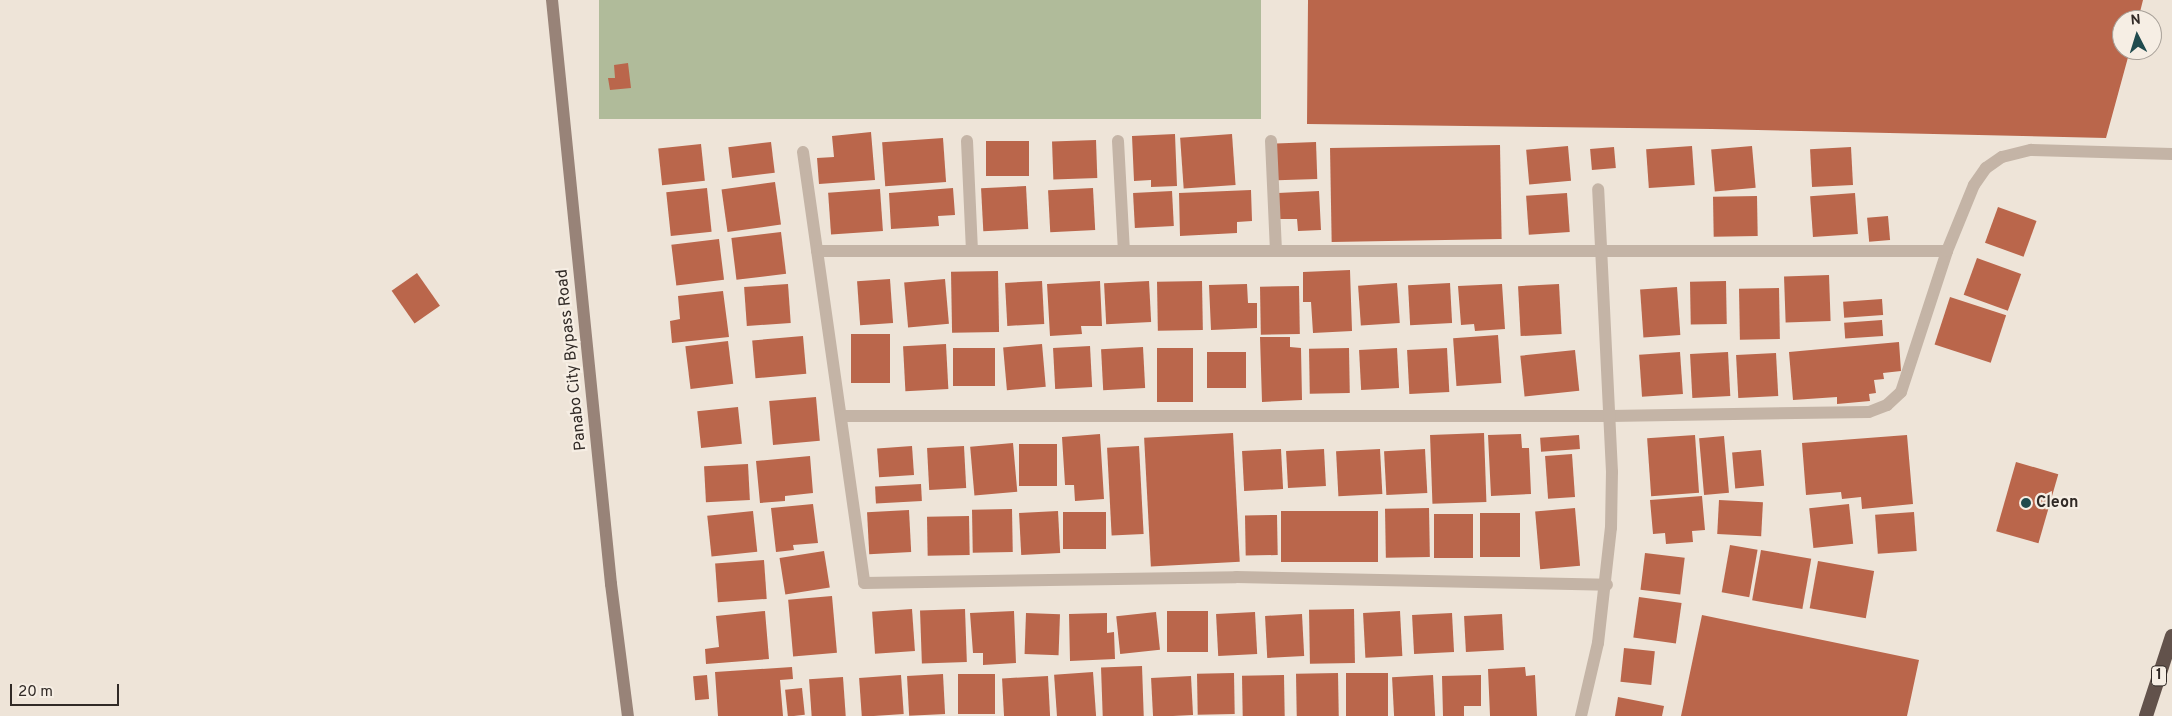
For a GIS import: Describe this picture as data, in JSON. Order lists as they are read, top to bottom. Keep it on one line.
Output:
{"streets":{"highway":["1"],"main road":["Panabo City Bypass Road"]},"places":["Cleon"],"scale_bar":"20 m","north":"top"}
